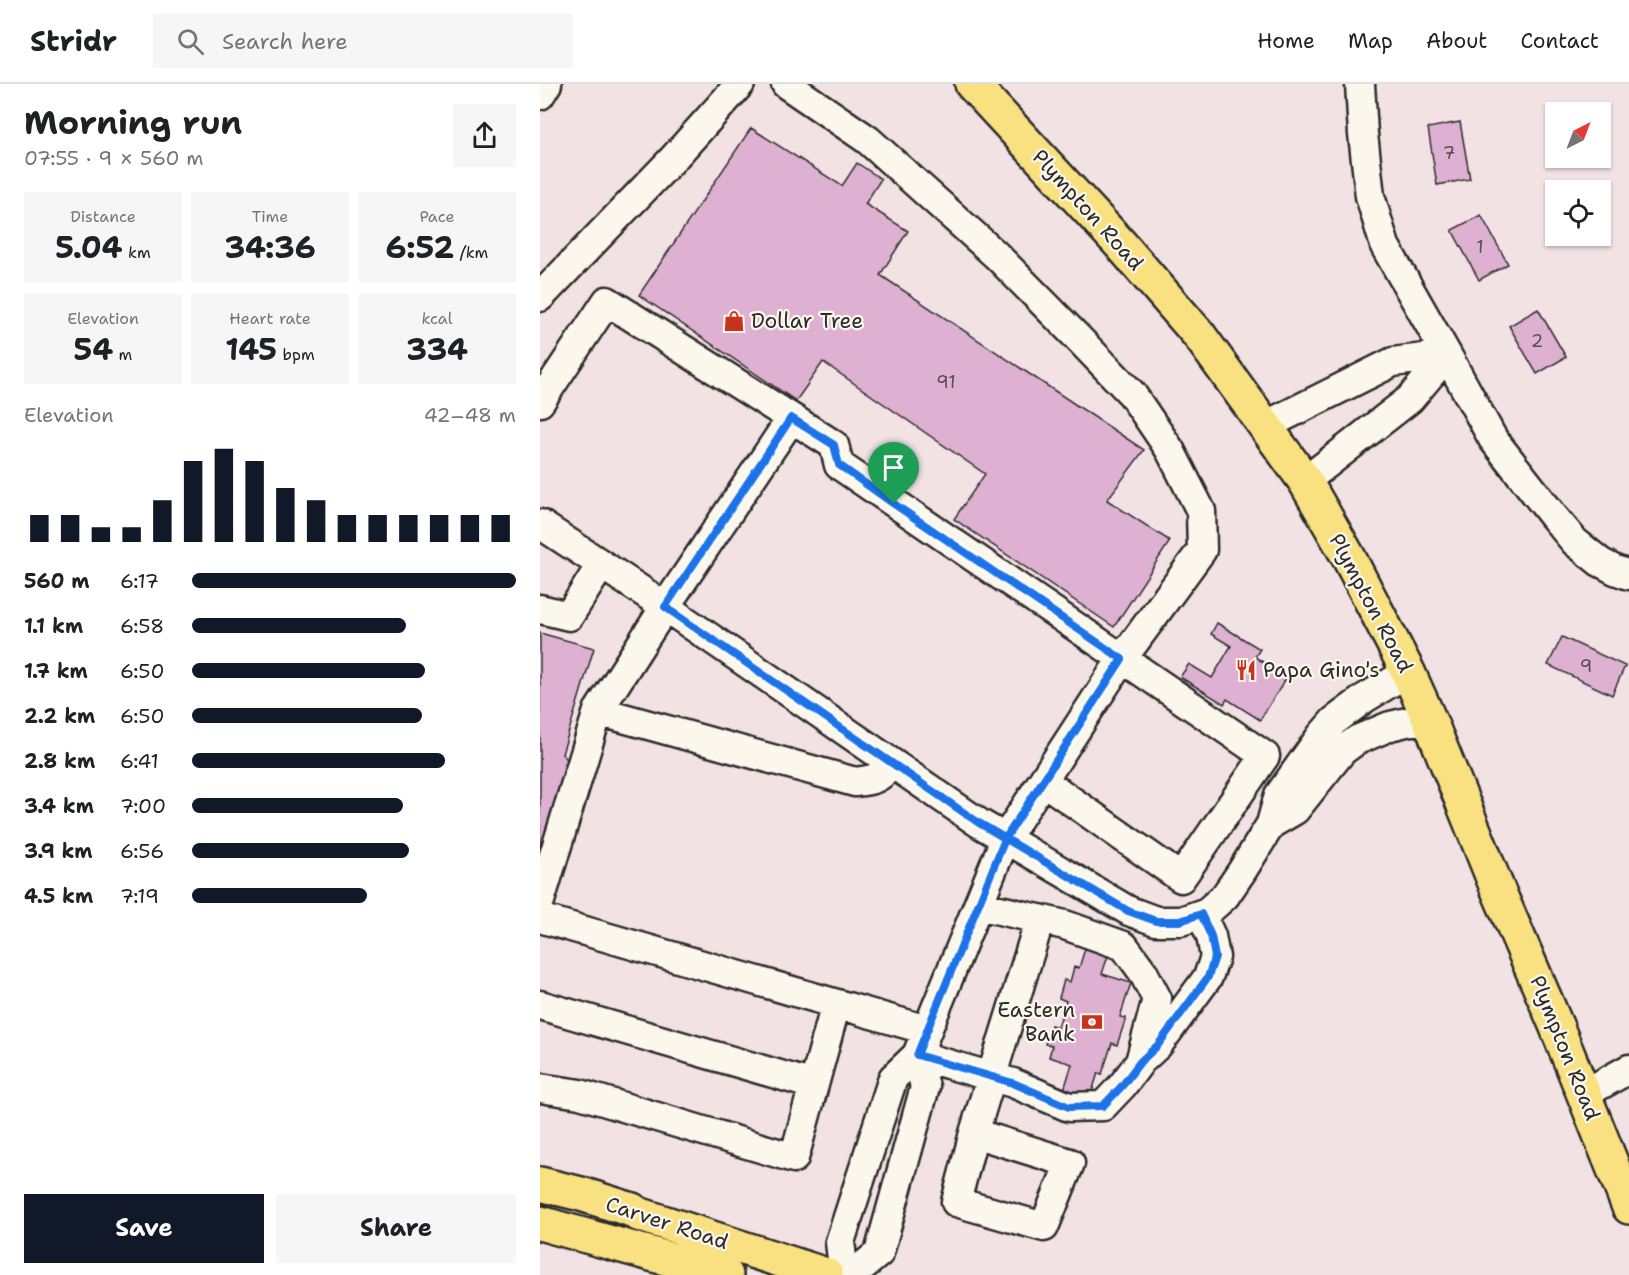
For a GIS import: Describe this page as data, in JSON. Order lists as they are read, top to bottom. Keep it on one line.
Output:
{"streets":{"main road":["Plympton Road","Carver Road"]},"places":{"shop":["Dollar Tree"],"restaurant":["Papa Gino's"],"bank":["Eastern Bank"]},"house_numbers":["7","1","2","91","9"],"north":"top right","page":{"header":"Stridr","search":"Search here","nav":["Home","Map","About","Contact"],"heading":["Morning run","07:55 · 9 × 560 m"],"stats":[["Distance","5.04 km"],["Time","34:36"],["Pace","6:52 /km"],["Elevation","54 m"],["Heart rate","145 bpm"],["kcal","334"]],"chart":["Elevation","42–48 m"],"list":[{"name":"560 m","note":"6:17"},{"name":"1.1 km","note":"6:58"},{"name":"1.7 km","note":"6:50"},{"name":"2.2 km","note":"6:50"},{"name":"2.8 km","note":"6:41"},{"name":"3.4 km","note":"7:00"},{"name":"3.9 km","note":"6:56"},{"name":"4.5 km","note":"7:19"}],"buttons":["Save","Share"]}}
